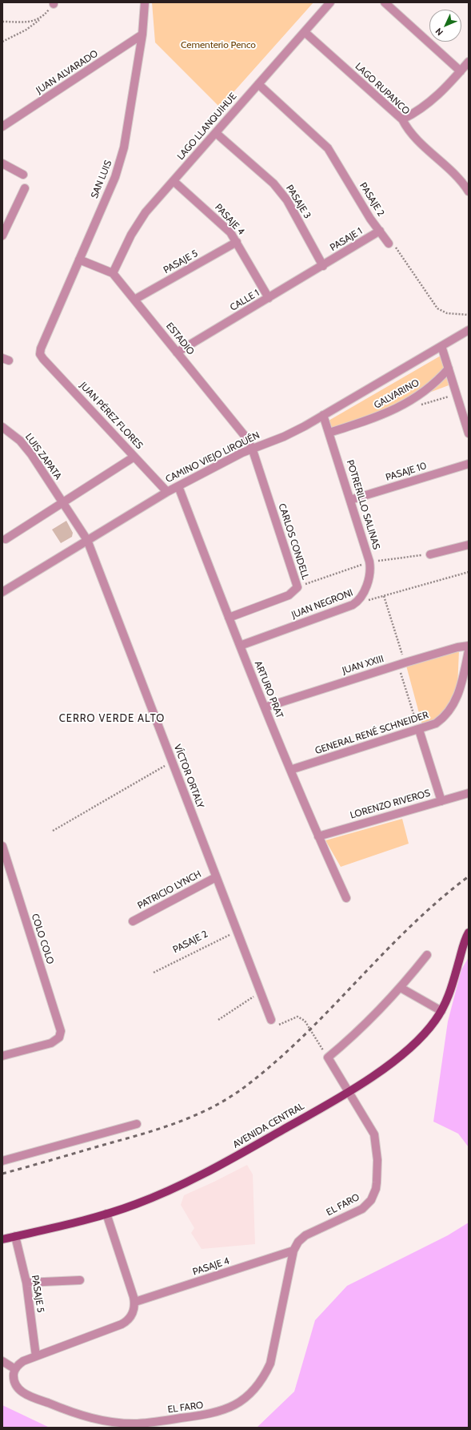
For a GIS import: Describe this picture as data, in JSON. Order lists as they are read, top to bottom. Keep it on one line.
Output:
{"streets":{"main road":["AVENIDA CENTRAL"],"street":["JUAN ALVARADO","LAGO RUPANCO","LAGO LLANQUIHUE","SAN LUIS","PASAJE 2","PASAJE 3","PASAJE 4","PASAJE 1","PASAJE 5","CALLE 1","ESTADIO","GALVARINO","JUAN PÉREZ FLORES","LUIS ZAPATA","CAMINO VIEJO LIRQUÉN","PASAJE 10","POTRERILLO SALINAS","CARLOS CONDELL","JUAN NEGRONI","JUAN XXIII","ARTURO PRAT","GENERAL RENÉ SCHNEIDER","VÍCTOR ORTALY","LORENZO RIVEROS","PATRICIO LYNCH","COLO COLO","EL FARO"]},"crossings":[["JUAN ALVARADO","SAN LUIS"],["LAGO RUPANCO","LAGO LLANQUIHUE"],["LAGO LLANQUIHUE","PASAJE 2"],["LAGO LLANQUIHUE","PASAJE 3"],["LAGO LLANQUIHUE","PASAJE 4"],["LAGO LLANQUIHUE","ESTADIO"],["SAN LUIS","ESTADIO"],["SAN LUIS","JUAN PÉREZ FLORES"],["PASAJE 2","PASAJE 1"],["PASAJE 2","VÍCTOR ORTALY"],["PASAJE 3","PASAJE 1"],["PASAJE 3","CALLE 1"],["PASAJE 4","PASAJE 5"],["PASAJE 4","CALLE 1"],["PASAJE 4","EL FARO"],["PASAJE 1","CALLE 1"],["PASAJE 5","ESTADIO"],["PASAJE 5","AVENIDA CENTRAL"],["CALLE 1","ESTADIO"],["ESTADIO","CAMINO VIEJO LIRQUÉN"],["ESTADIO","CARLOS CONDELL"],["GALVARINO","POTRERILLO SALINAS"],["JUAN PÉREZ FLORES","CAMINO VIEJO LIRQUÉN"],["LUIS ZAPATA","CAMINO VIEJO LIRQUÉN"],["LUIS ZAPATA","VÍCTOR ORTALY"],["CAMINO VIEJO LIRQUÉN","POTRERILLO SALINAS"],["CAMINO VIEJO LIRQUÉN","CARLOS CONDELL"],["CAMINO VIEJO LIRQUÉN","ARTURO PRAT"],["CAMINO VIEJO LIRQUÉN","VÍCTOR ORTALY"],["PASAJE 10","POTRERILLO SALINAS"],["POTRERILLO SALINAS","JUAN NEGRONI"],["CARLOS CONDELL","ARTURO PRAT"],["JUAN NEGRONI","ARTURO PRAT"],["JUAN XXIII","ARTURO PRAT"],["ARTURO PRAT","GENERAL RENÉ SCHNEIDER"],["ARTURO PRAT","LORENZO RIVEROS"],["VÍCTOR ORTALY","PATRICIO LYNCH"],["AVENIDA CENTRAL","EL FARO"]],"districts":["CERRO VERDE ALTO"],"parks":["Cementerio Penco"],"north":"bottom left"}
